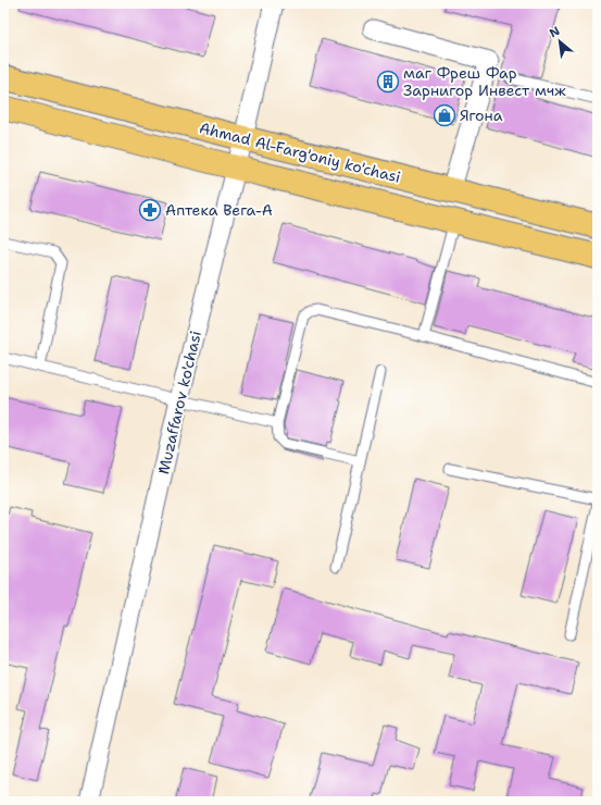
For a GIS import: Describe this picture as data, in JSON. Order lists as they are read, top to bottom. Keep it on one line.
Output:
{"streets":{"main road":["Ahmad Al-Farg'oniy ko'chasi"],"street":["Muzaffarov ko'chasi"]},"crossings":[["Ahmad Al-Farg'oniy ko'chasi","Muzaffarov ko'chasi"]],"places":{"building":["маг Фреш Фар Зарнигор Инвест мчж"],"shop":["Ягона"],"pharmacy":["Аптека Вега-А"]},"north":"top left"}
